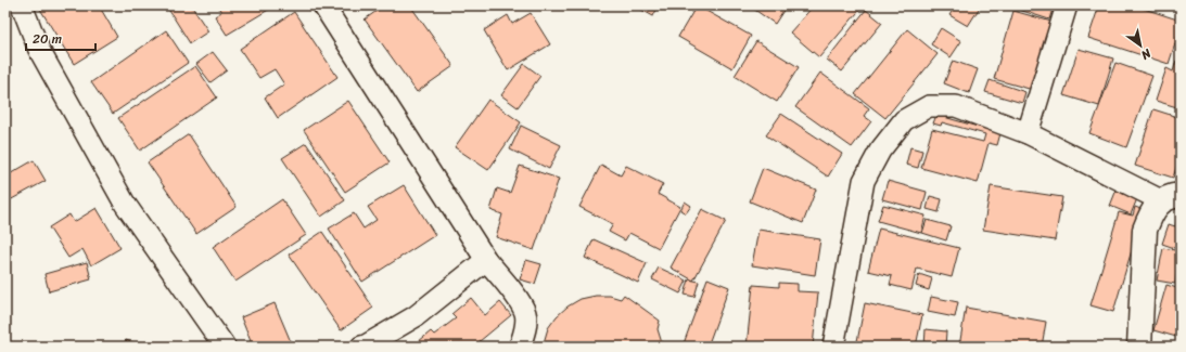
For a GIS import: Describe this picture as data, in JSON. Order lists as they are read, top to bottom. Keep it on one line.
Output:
{"scale_bar":"20 m","north":"bottom right"}
